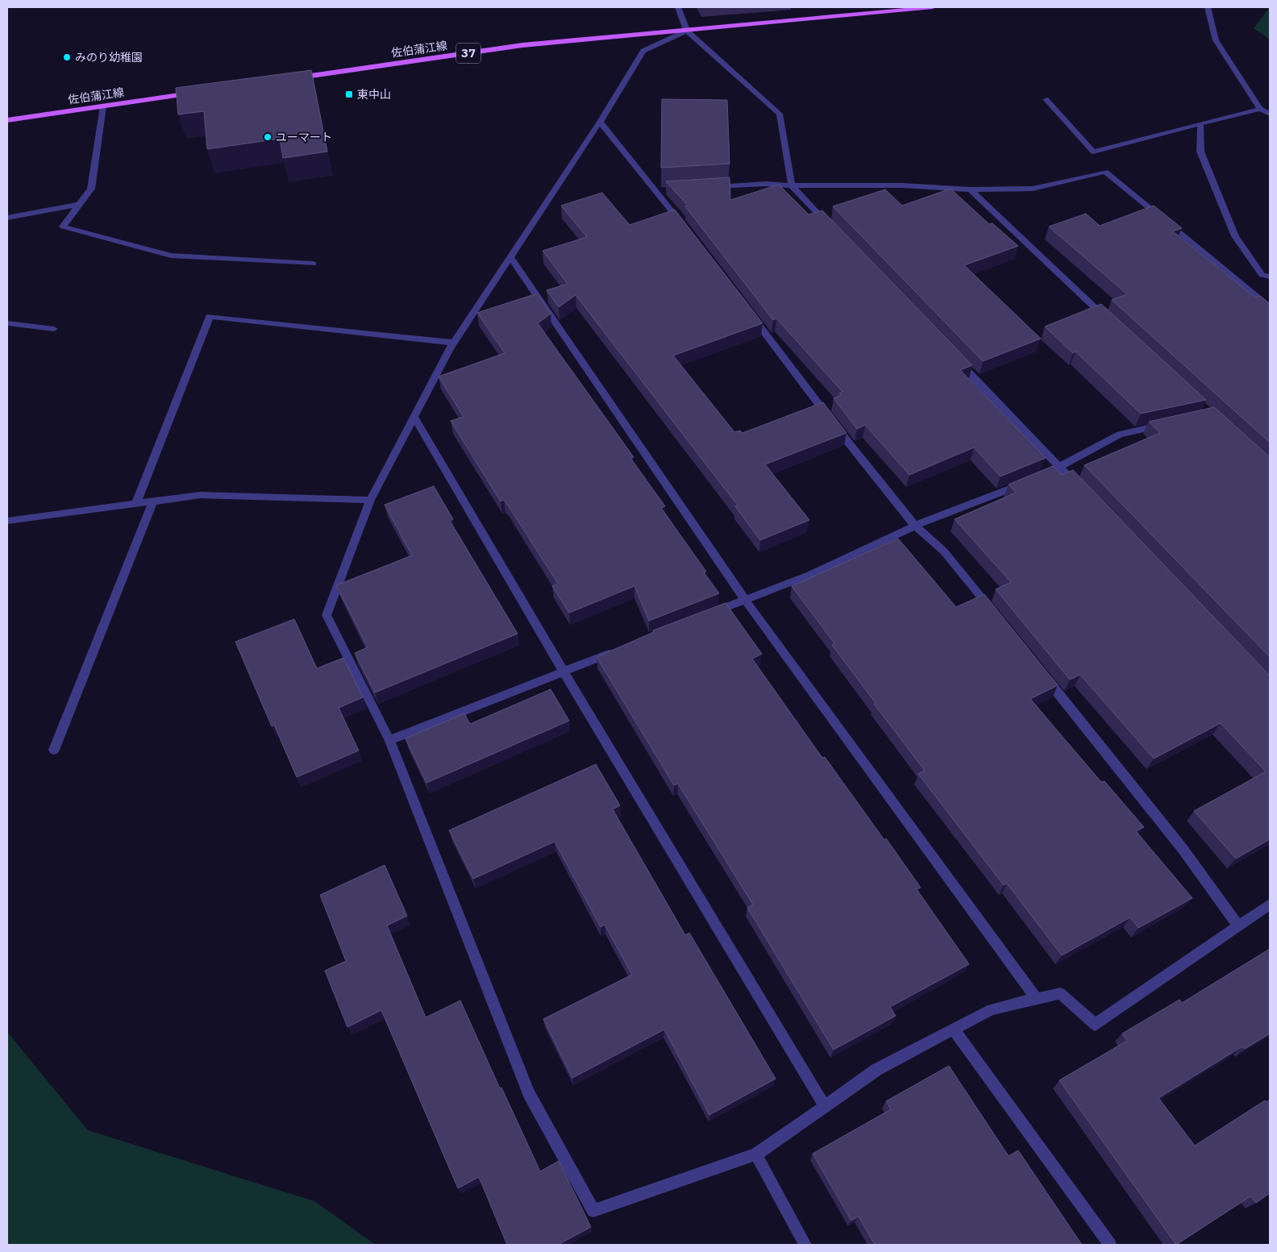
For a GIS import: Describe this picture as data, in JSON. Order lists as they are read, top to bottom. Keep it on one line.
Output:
{"streets":{"main road":["佐伯蒲江線","37"]},"places":{"other":["みのり幼稚園","ユーマート"],"transit":["東中山"]}}
